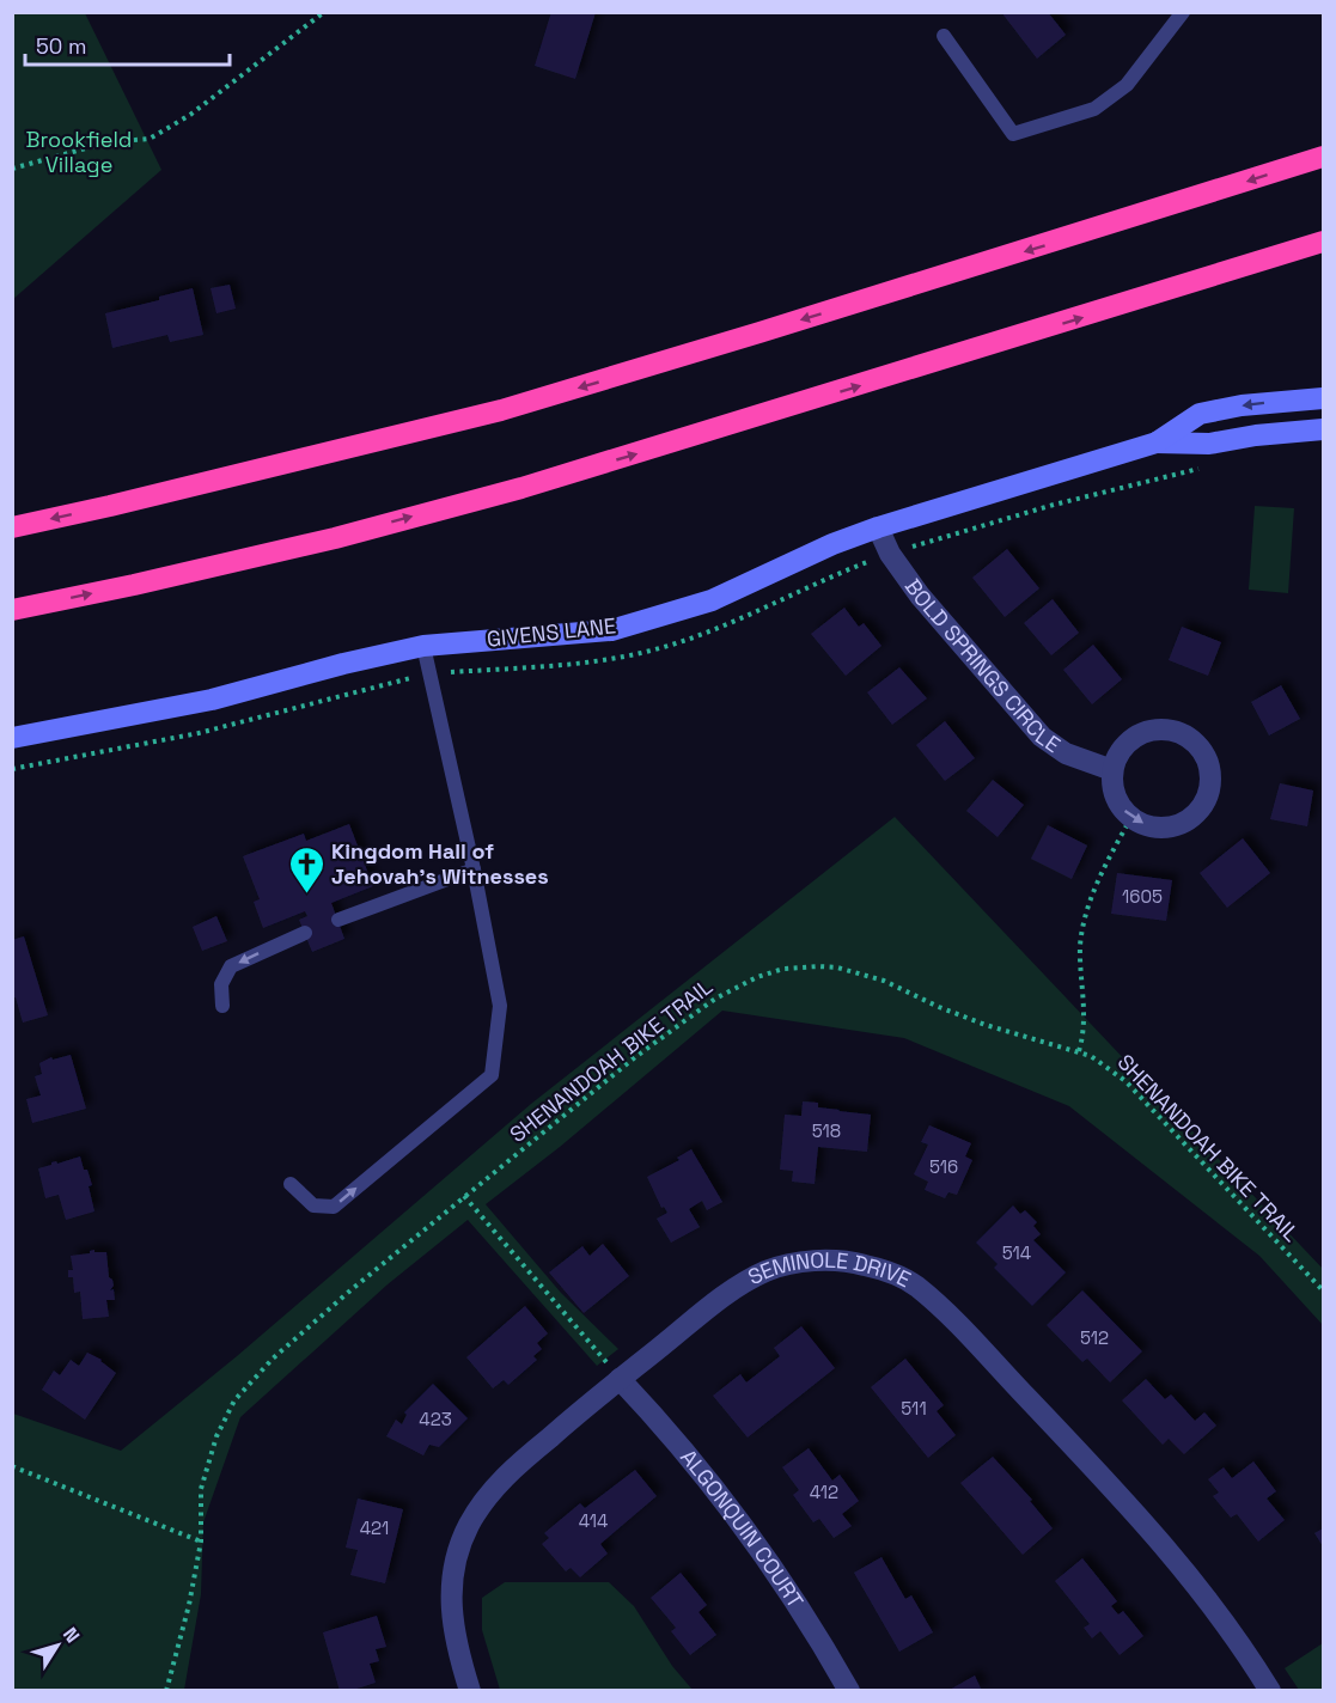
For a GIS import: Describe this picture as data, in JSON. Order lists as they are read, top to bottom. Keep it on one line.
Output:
{"streets":{"street":["GIVENS LANE","BOLD SPRINGS CIRCLE","SEMINOLE DRIVE","ALGONQUIN COURT"],"path":["SHENANDOAH BIKE TRAIL"]},"crossings":[["GIVENS LANE","BOLD SPRINGS CIRCLE"],["SEMINOLE DRIVE","ALGONQUIN COURT"]],"parks":["Brookfield Village"],"places":{"church":["Kingdom Hall of Jehovah's Witnesses"]},"house_numbers":["1605","518","516","514","512","511","423","412","414","421"],"scale_bar":"50 m","north":"top right"}
